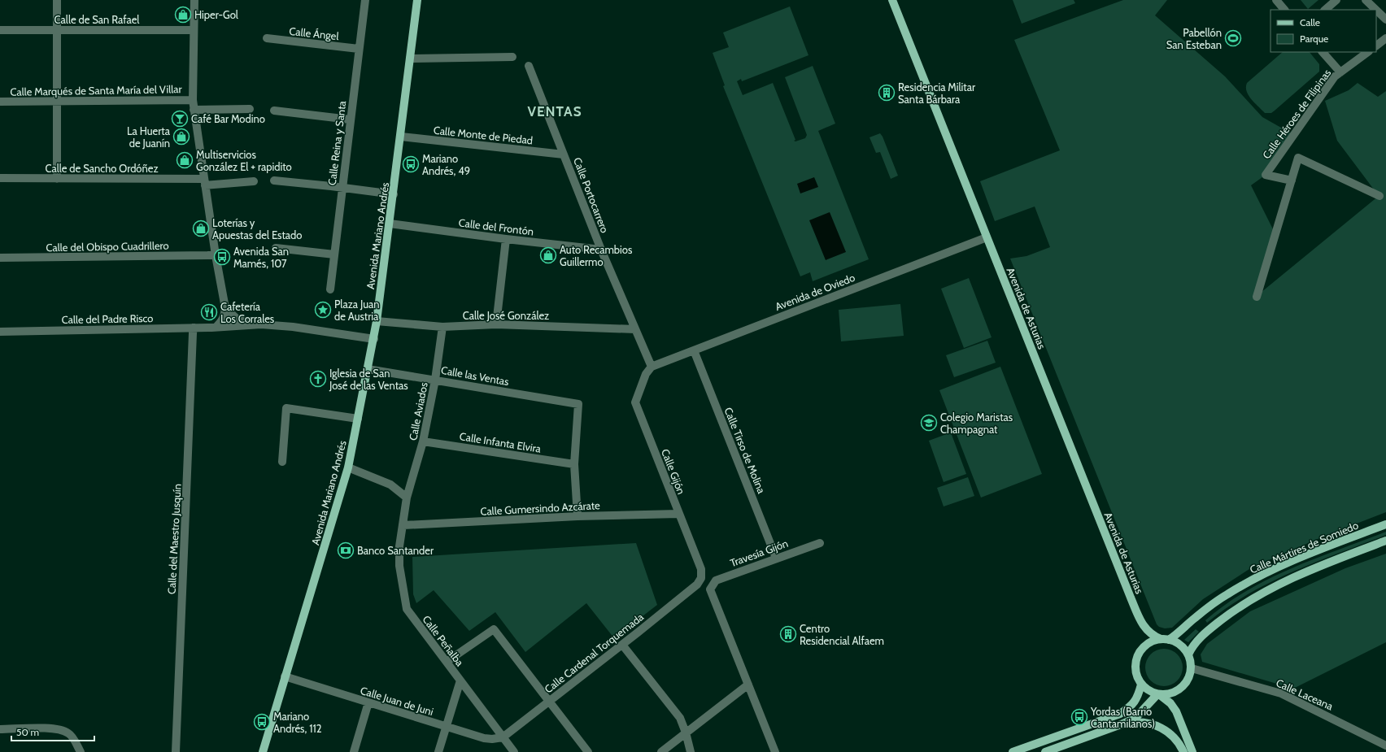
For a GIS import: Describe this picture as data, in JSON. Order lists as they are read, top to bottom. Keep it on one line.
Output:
{"streets":{"main road":["Avenida Mariano Andrés","Avenida de Asturias","Calle Mártires de Somiedo"],"street":["Calle de San Rafael","Calle Ángel","Calle Marqués de Santa María del Villar","Calle Héroes de Filipinas","Calle Monte de Piedad","Calle Reina y Santa","Calle de Sancho Ordóñez","Calle Portocarrero","Calle del Frontón","Calle del Obispo Cuadrillero","Avenida de Oviedo","Calle José González","Calle del Padre Risco","Calle las Ventas","Calle Aviados","Calle Infanta Elvira","Calle Tirso de Molina","Calle Gijón","Calle Gumersindo Azcárate","Calle del Maestro Jusquín","Travesía Gijón","Calle Peñalba","Calle Cardenal Torquemada","Calle Laceana","Calle Juan de Juni"]},"crossings":[["Calle Ángel","Calle Reina y Santa"],["Calle Monte de Piedad","Calle Portocarrero"],["Calle Monte de Piedad","Avenida Mariano Andrés"],["Calle Portocarrero","Calle del Frontón"],["Calle Portocarrero","Avenida de Oviedo"],["Calle Portocarrero","Calle José González"],["Calle Portocarrero","Calle Gijón"],["Calle del Frontón","Avenida Mariano Andrés"],["Avenida Mariano Andrés","Calle José González"],["Avenida Mariano Andrés","Calle las Ventas"],["Avenida Mariano Andrés","Calle Juan de Juni"],["Avenida de Oviedo","Avenida de Asturias"],["Avenida de Oviedo","Calle Tirso de Molina"],["Avenida de Oviedo","Calle Gijón"],["Avenida de Asturias","Calle Mártires de Somiedo"],["Avenida de Asturias","Calle Laceana"],["Calle José González","Calle Aviados"],["Calle del Padre Risco","Calle del Maestro Jusquín"],["Calle las Ventas","Calle Aviados"],["Calle las Ventas","Calle Infanta Elvira"],["Calle Aviados","Calle Infanta Elvira"],["Calle Aviados","Calle Gumersindo Azcárate"],["Calle Aviados","Calle Peñalba"],["Calle Tirso de Molina","Travesía Gijón"],["Calle Gijón","Calle Gumersindo Azcárate"],["Calle Gijón","Calle Cardenal Torquemada"],["Calle Gumersindo Azcárate","Calle Peñalba"],["Calle Mártires de Somiedo","Calle Laceana"],["Calle Peñalba","Calle Cardenal Torquemada"],["Calle Peñalba","Calle Juan de Juni"],["Calle Cardenal Torquemada","Calle Juan de Juni"]],"districts":["VENTAS"],"places":{"shop":["Hiper-Gol","La Huerta de Juanín","Multiservicios González El + rapidito","Loterías y Apuestas del Estado","Auto Recambios Guillermo"],"sports":["Pabellón San Esteban"],"building":["Residencia Militar Santa Bárbara","Centro Residencial Alfaem"],"bar":["Café Bar Modino"],"bus stop":["Mariano Andrés, 49","Avenida San Mamés, 107","Yordas (Barrio Cantamilanos)","Mariano Andrés, 112"],"place":["Plaza Juan de Austria"],"restaurant":["Cafetería Los Corrales"],"church":["Iglesia de San José de las Ventas"],"school or university":["Colegio Maristas Champagnat"],"bank":["Banco Santander"]},"legend":["Calle","Parque"],"scale_bar":"50 m"}
